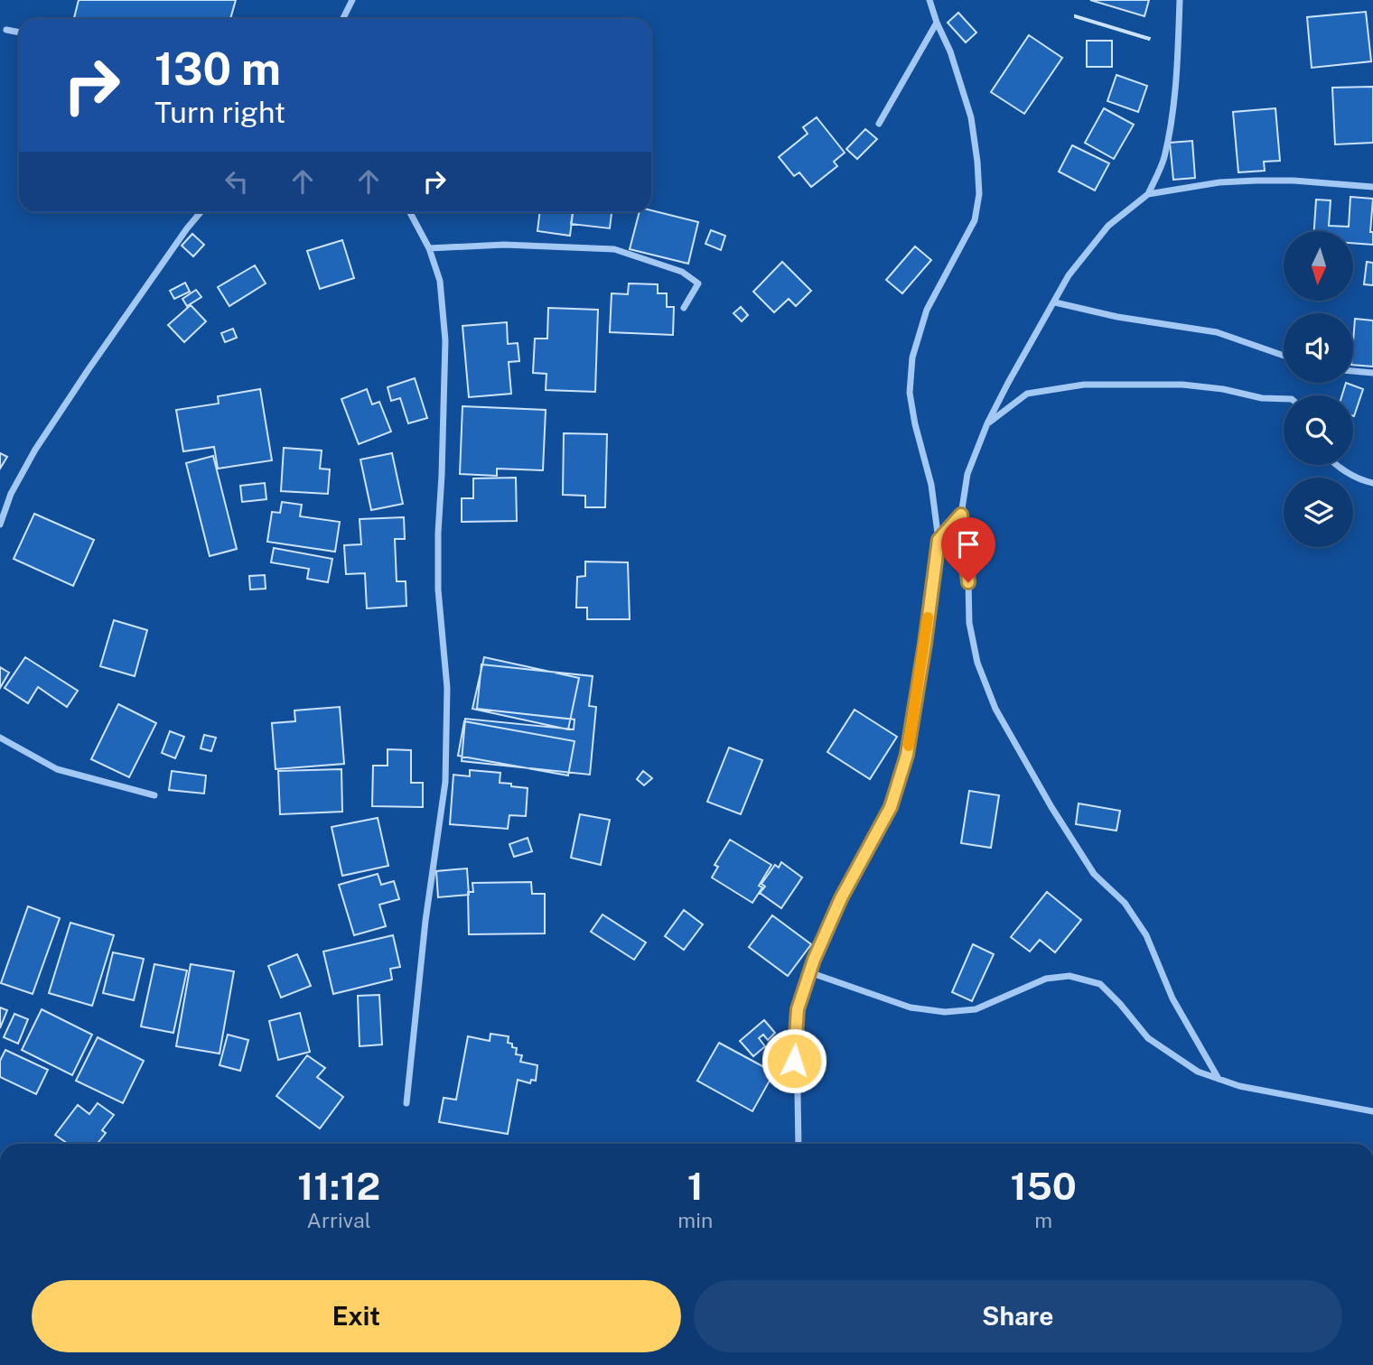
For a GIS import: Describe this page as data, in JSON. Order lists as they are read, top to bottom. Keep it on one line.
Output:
{"north":"bottom","page":{"turn":["130 m","Turn right"],"eta":["11:12","Arrival","1","min","150","m"],"buttons":["Exit","Share"]}}
